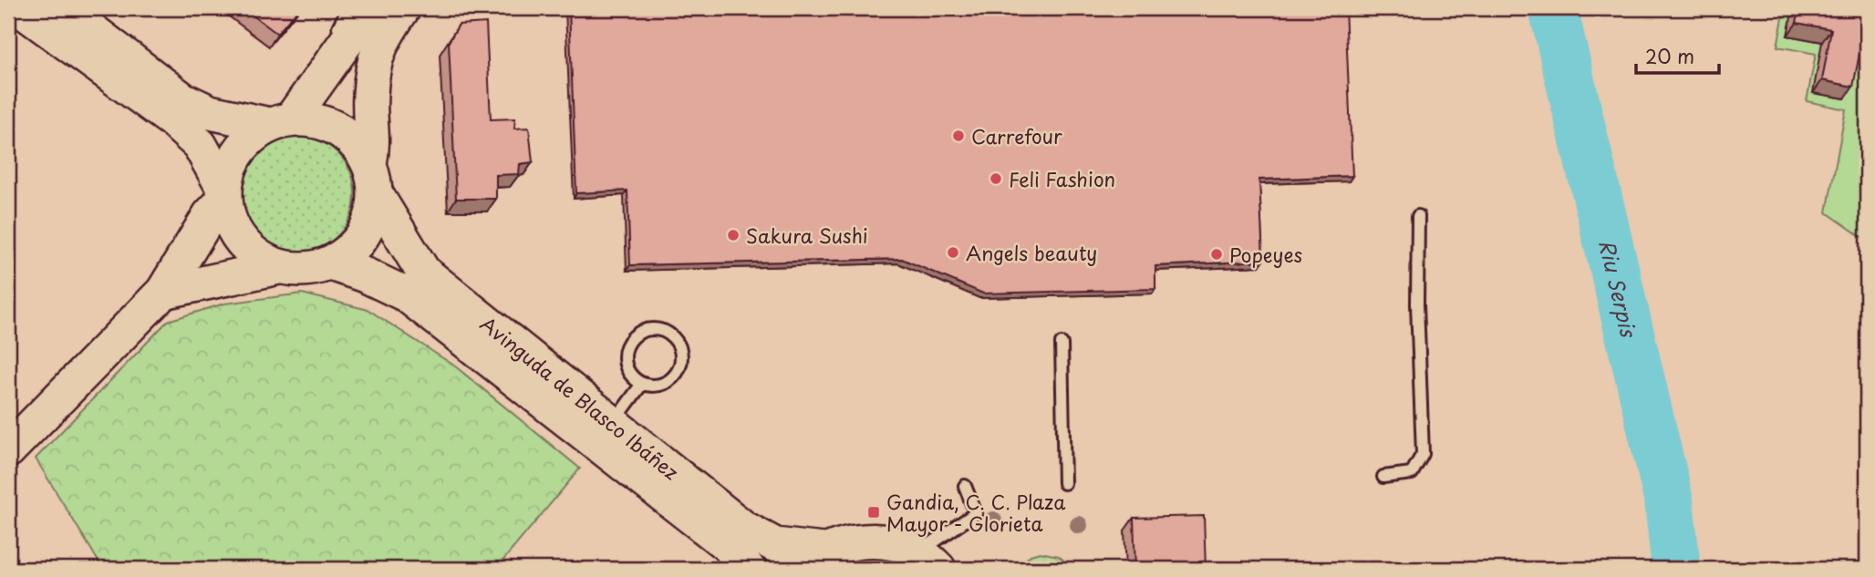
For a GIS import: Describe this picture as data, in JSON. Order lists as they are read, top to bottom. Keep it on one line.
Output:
{"streets":{"main road":["Avinguda de Blasco Ibáñez"]},"water":["Riu Serpis"],"places":{"other":["Carrefour","Feli Fashion","Sakura Sushi","Angels beauty","Popeyes"],"transit":["Gandia, C. C. Plaza Mayor - Glorieta"]},"scale_bar":"20 m"}
